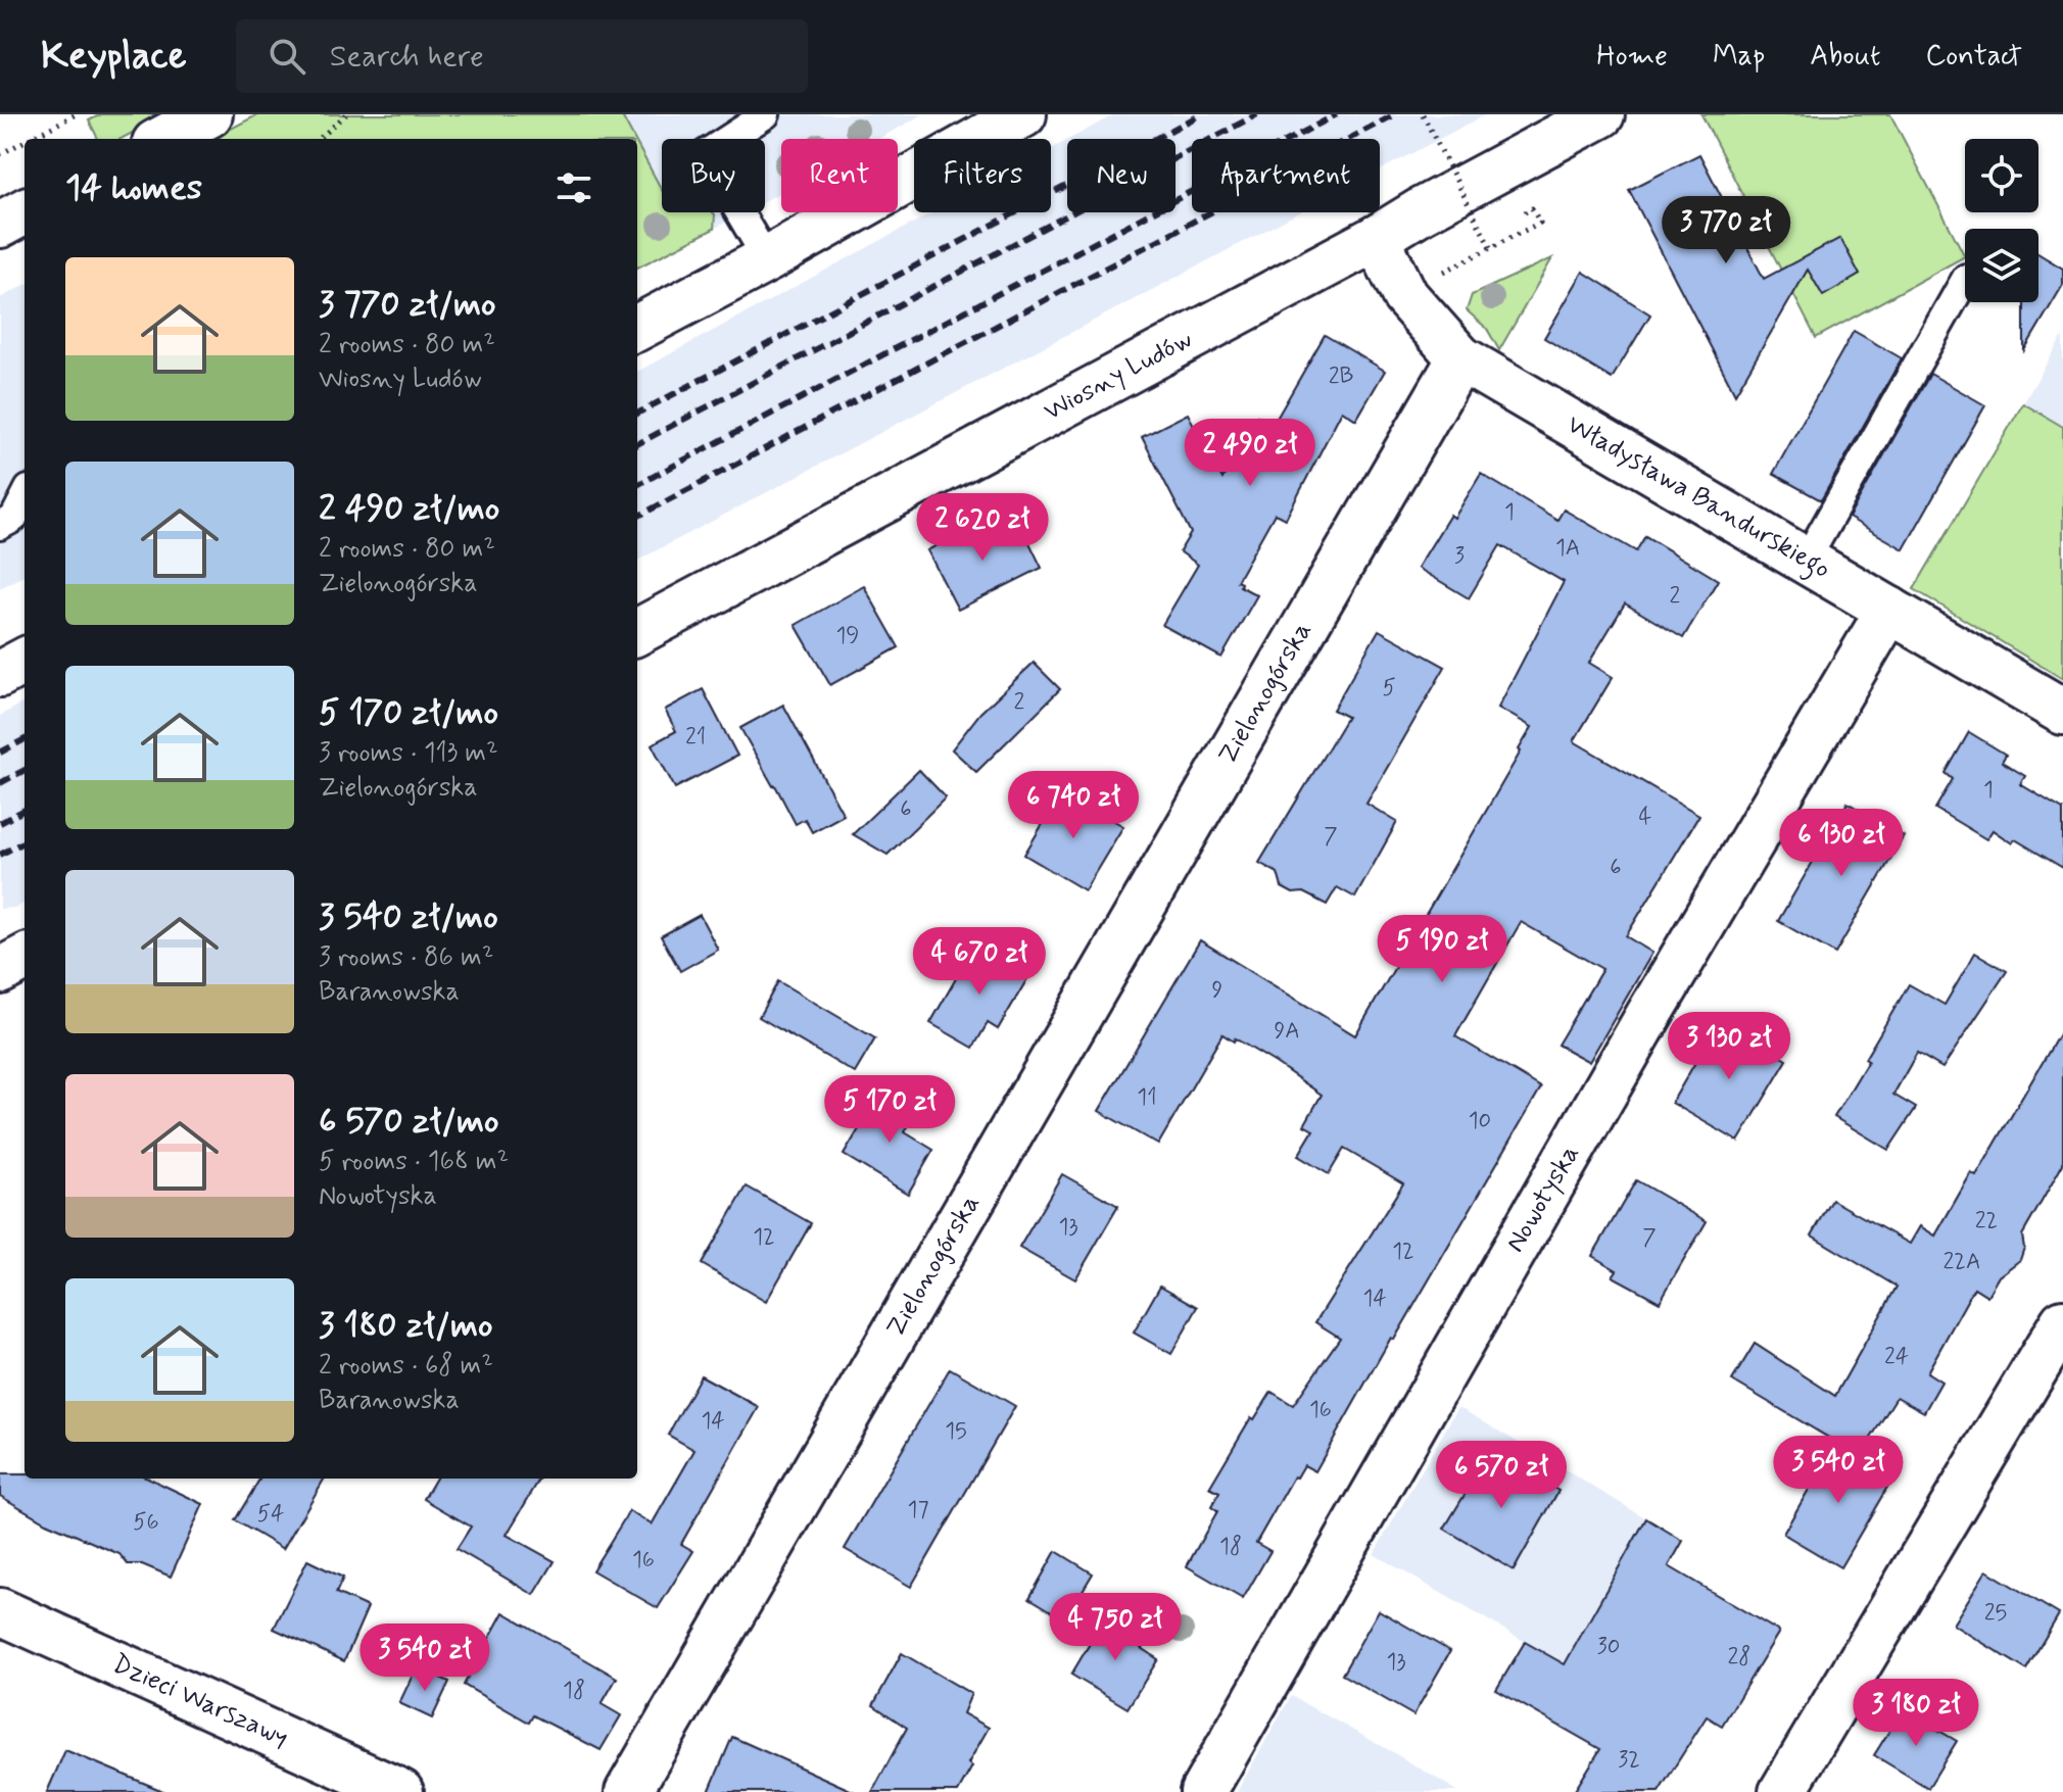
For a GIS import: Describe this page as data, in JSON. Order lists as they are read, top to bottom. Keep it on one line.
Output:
{"streets":{"street":["Wiosny Ludów","Władysława Bandurskiego","Zielonogórska","Nowotyska","Dzieci Warszawy"]},"crossings":[["Wiosny Ludów","Władysława Bandurskiego"],["Władysława Bandurskiego","Zielonogórska"],["Władysława Bandurskiego","Nowotyska"]],"house_numbers":["2B","1","1A","3","2","19","5","2","21","1","6","4","7","6","9","9A","11","10","22","13","12","7","12","22A","14","24","16","14","15","17","54","56","18","16","25","30","28","13","18","32"],"page":{"header":"Keyplace","search":"Search here","nav":["Home","Map","About","Contact"],"chip":["Buy","Rent","Filters","New","Apartment"],"heading":"14 homes","price":["3 770 zł","2 490 zł","2 620 zł","6 740 zł","6 130 zł","5 190 zł","4 670 zł","3 130 zł","5 170 zł","3 540 zł","6 570 zł","4 750 zł","3 540 zł","3 180 zł"],"list":[{"name":"3 770 zł/mo","note":"2 rooms · 80 m² · Wiosny Ludów"},{"name":"2 490 zł/mo","note":"2 rooms · 80 m² · Zielonogórska"},{"name":"5 170 zł/mo","note":"3 rooms · 113 m² · Zielonogórska"},{"name":"3 540 zł/mo","note":"3 rooms · 86 m² · Baranowska"},{"name":"6 570 zł/mo","note":"5 rooms · 168 m² · Nowotyska"},{"name":"3 180 zł/mo","note":"2 rooms · 68 m² · Baranowska"}]}}
